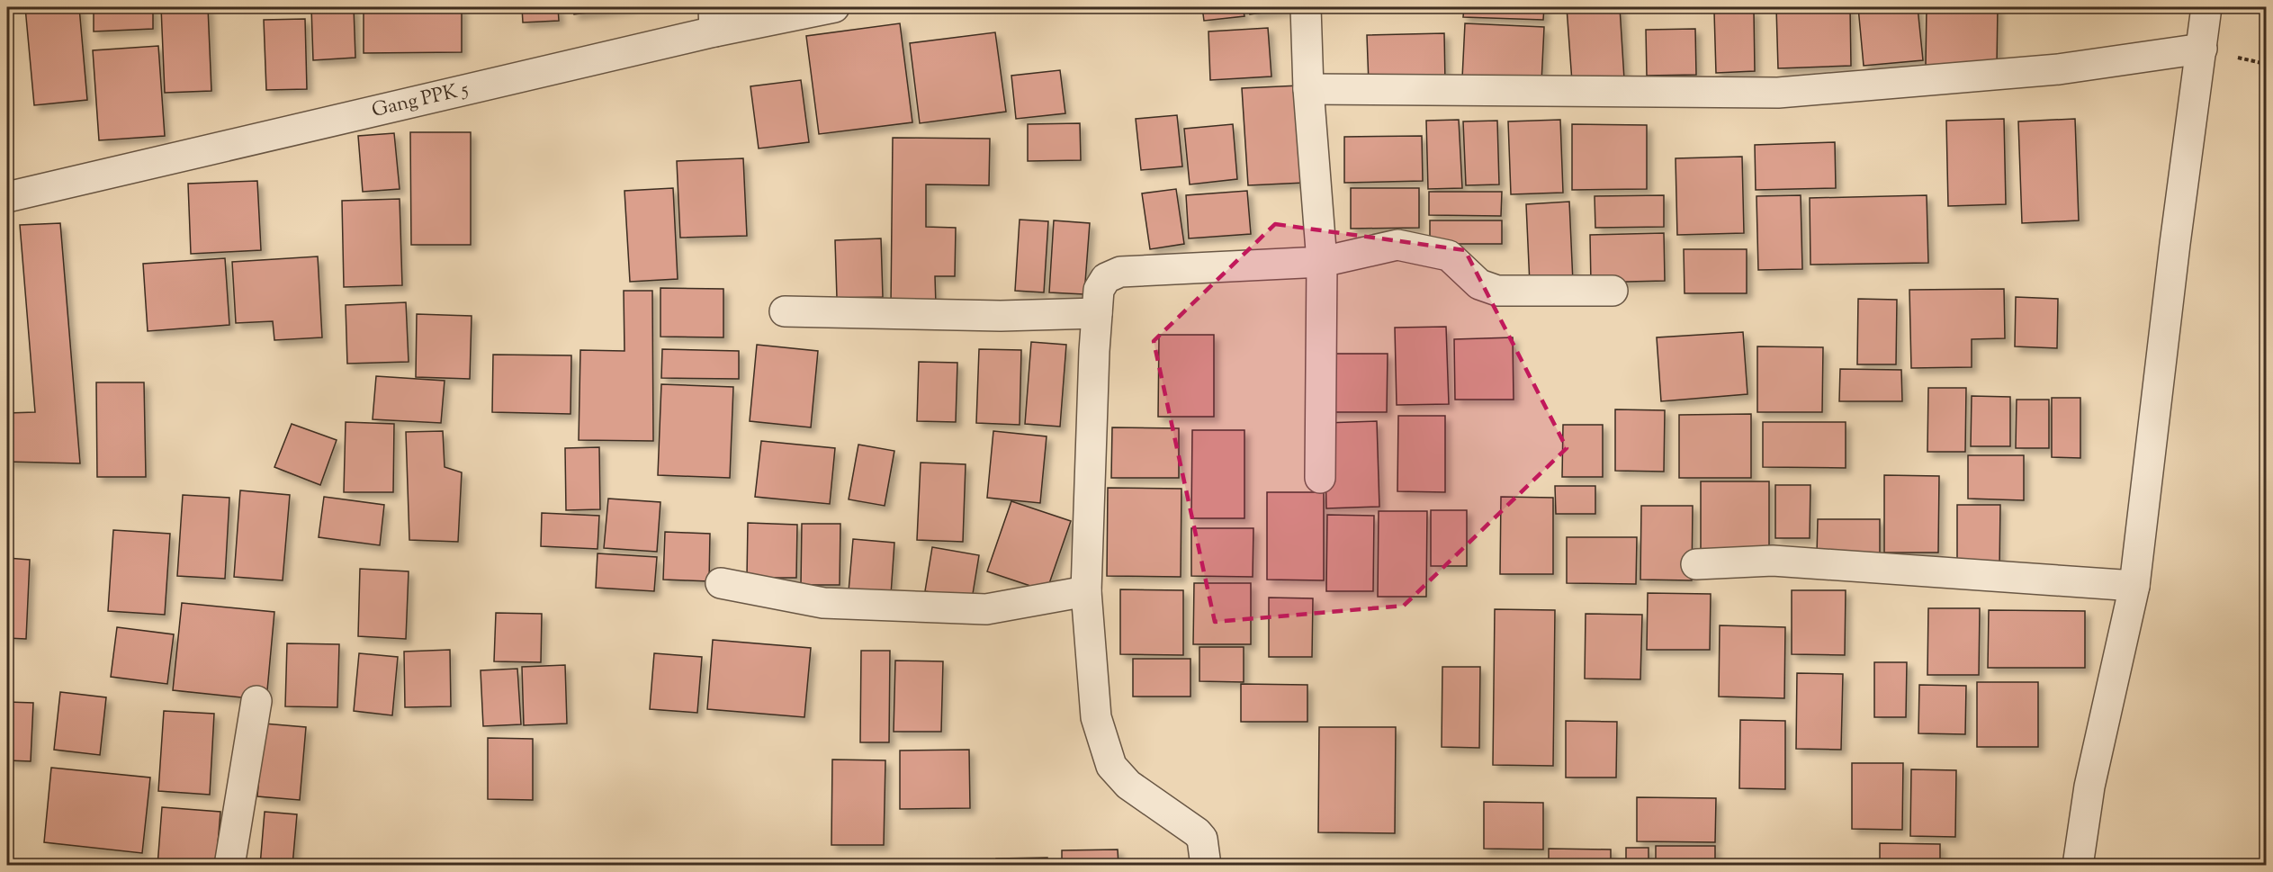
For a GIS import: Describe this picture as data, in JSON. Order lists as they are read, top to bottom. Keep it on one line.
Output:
{"streets":{"street":["Gang PPK 5"]}}
